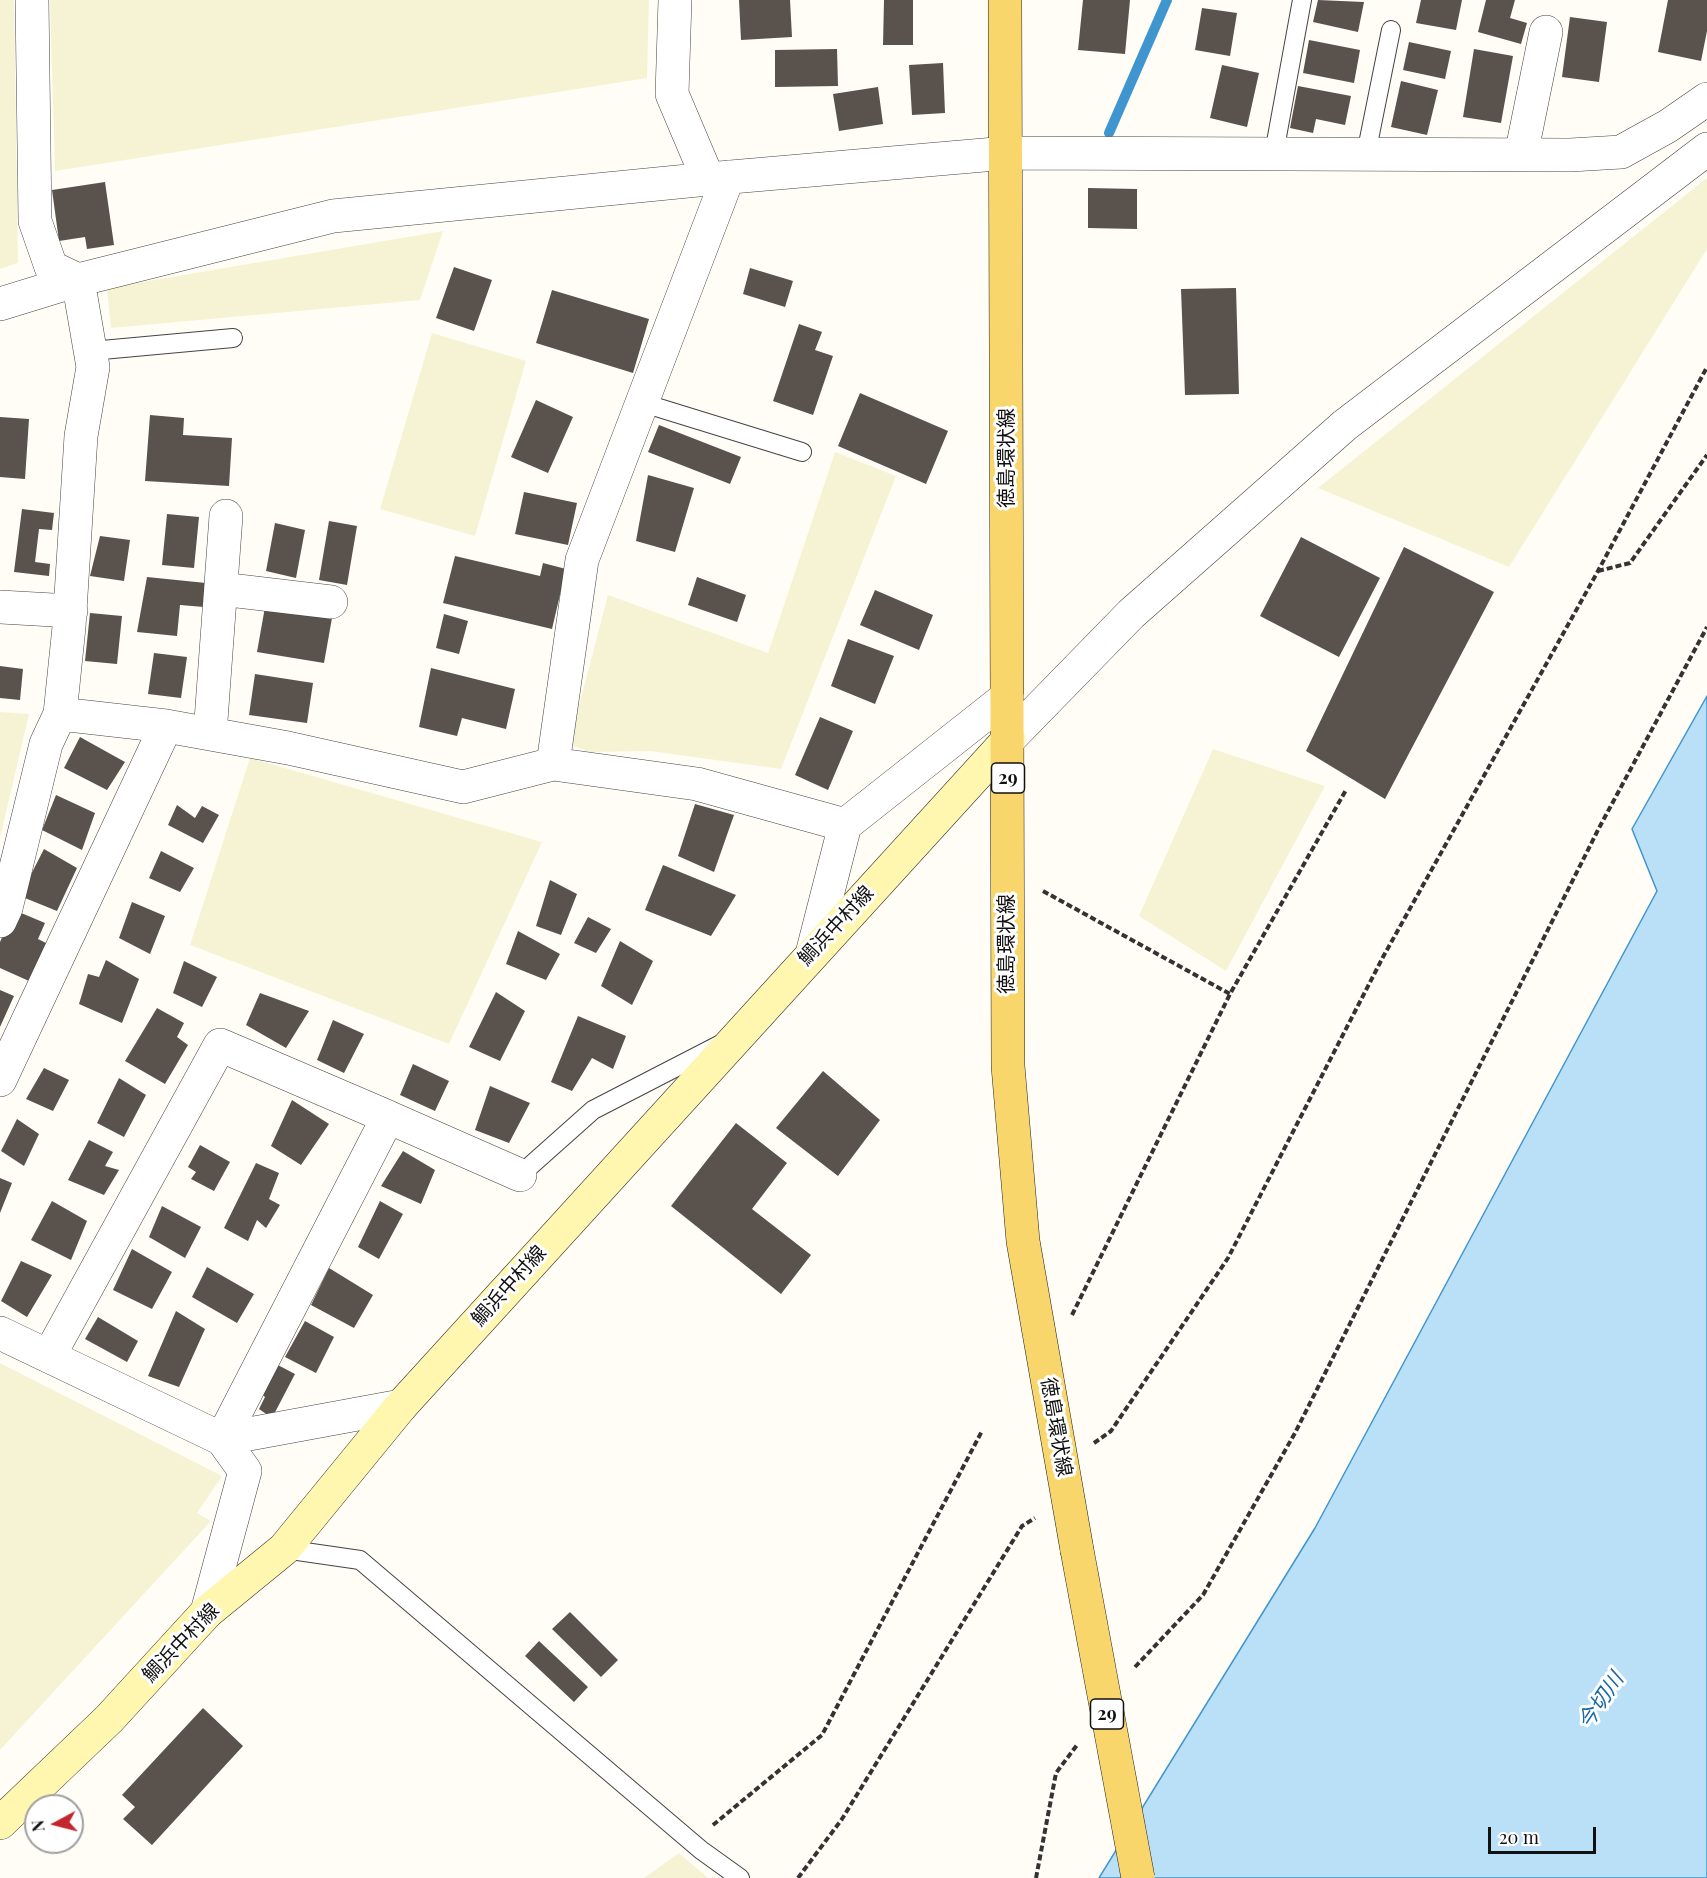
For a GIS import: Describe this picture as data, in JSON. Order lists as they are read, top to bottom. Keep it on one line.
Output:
{"streets":{"main road":["徳島環状線","29","鯛浜中村線"]},"crossings":[["徳島環状線","鯛浜中村線"]],"water":["今切川"],"scale_bar":"20 m","north":"left"}
